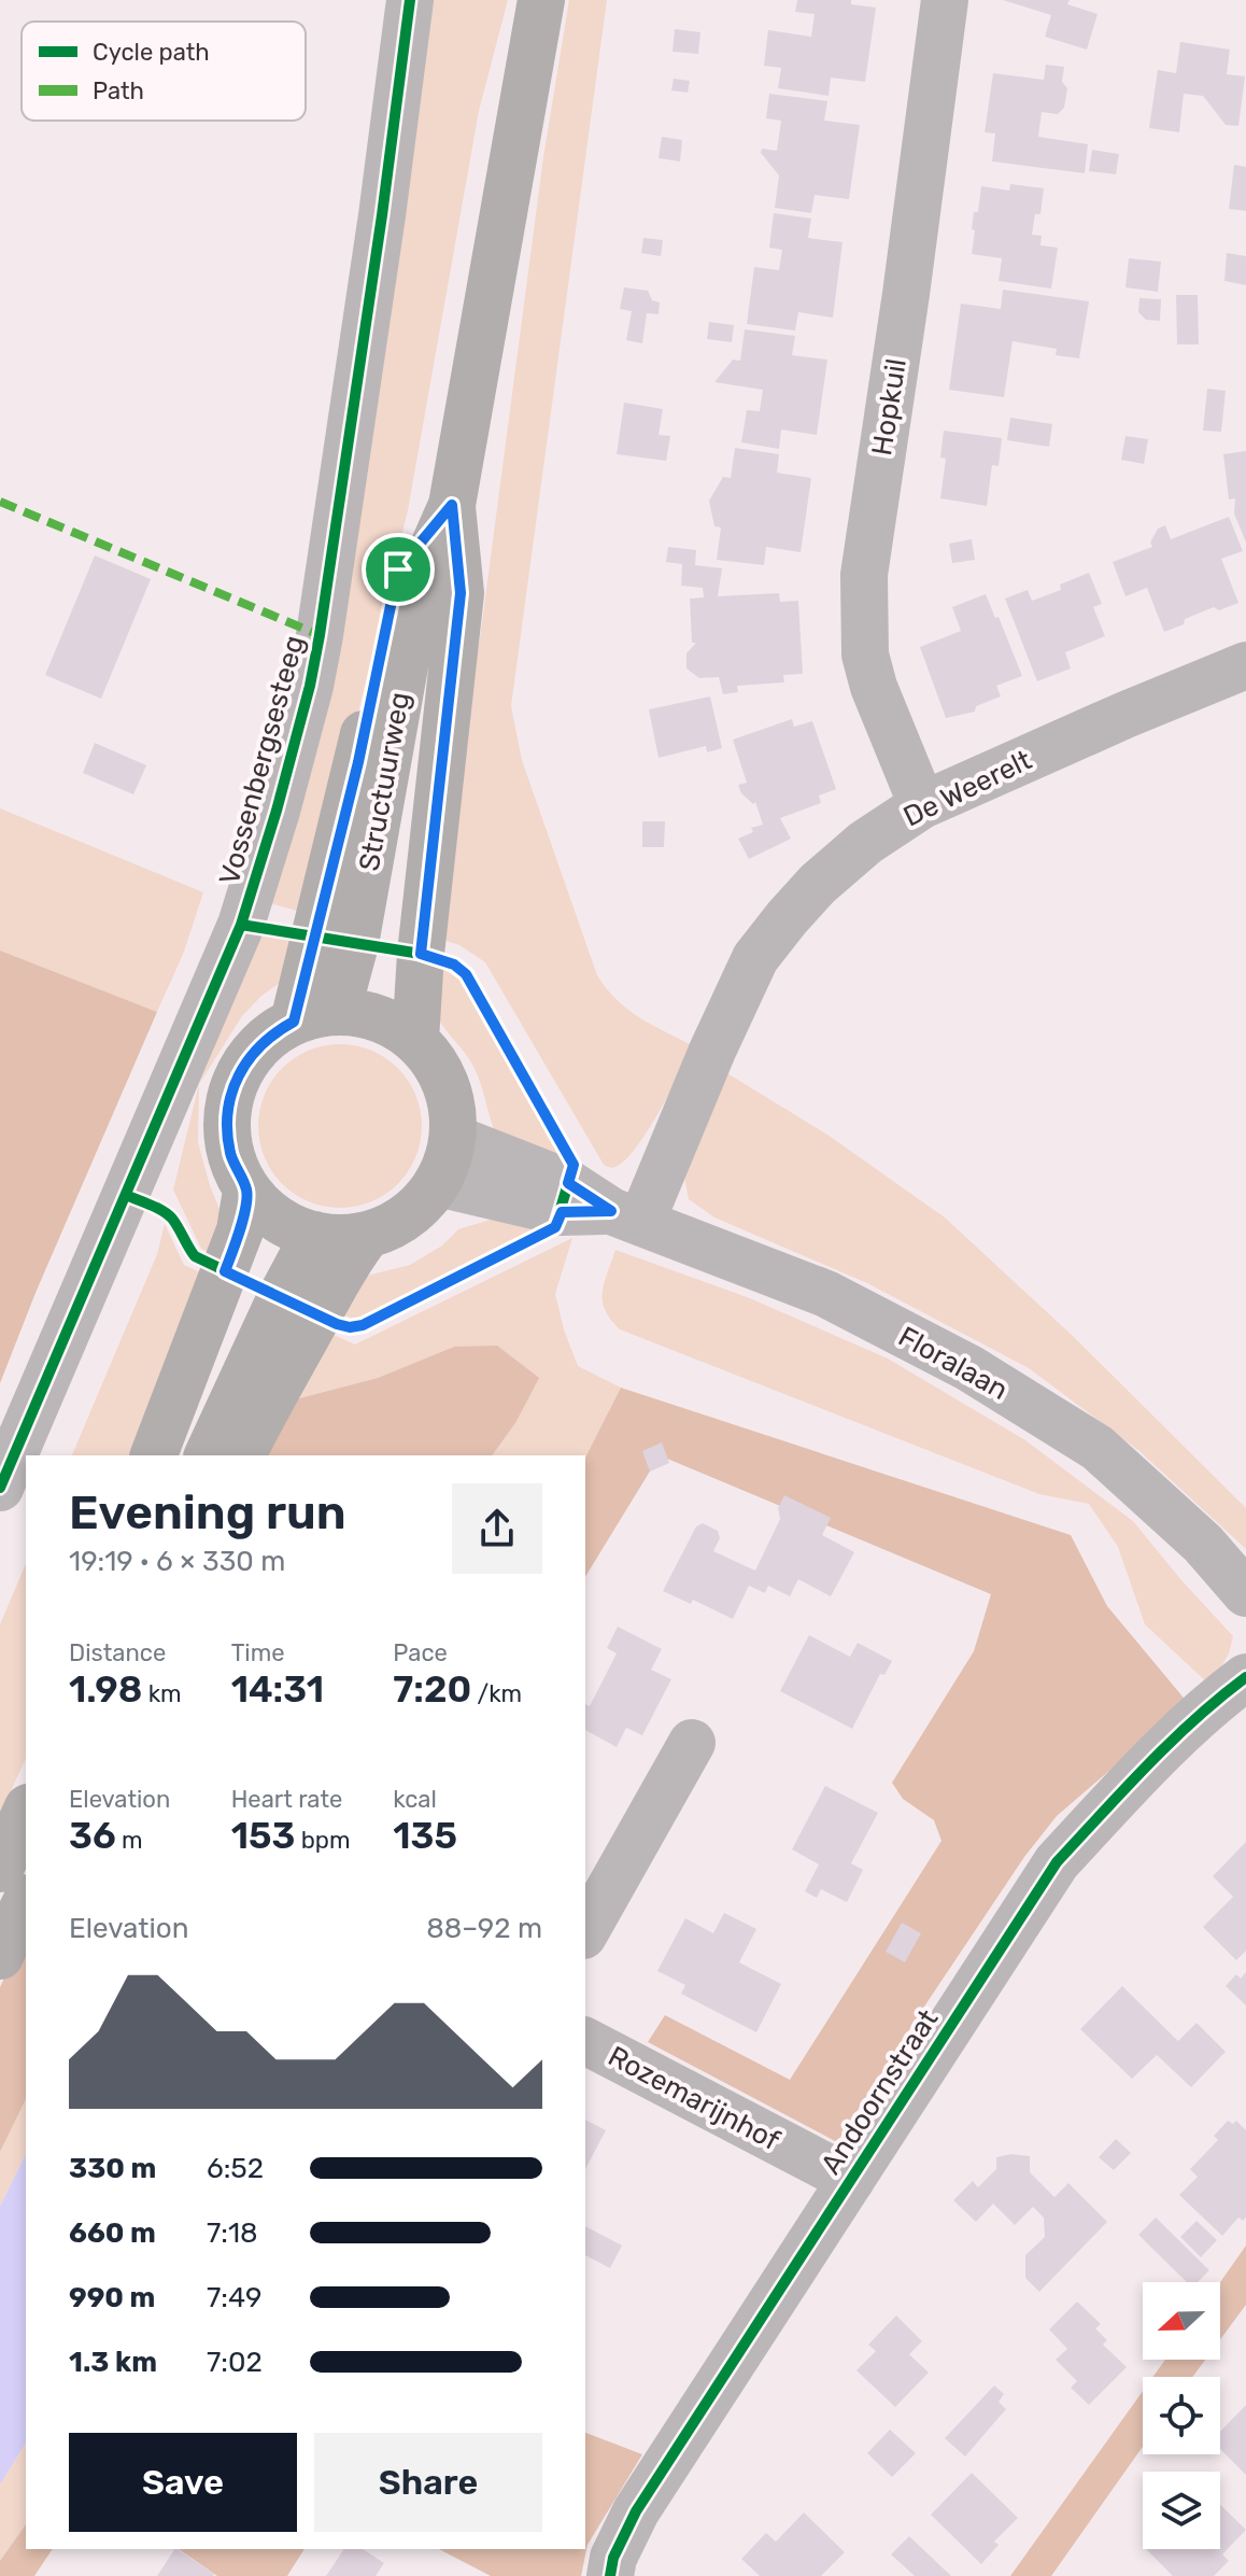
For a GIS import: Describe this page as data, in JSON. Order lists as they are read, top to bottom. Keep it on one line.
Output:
{"streets":{"main road":["Structuurweg"],"street":["Hopkuil","Vossenbergsesteeg","De Weerelt","Floralaan","Andoornstraat","Rozemarijnhof"]},"crossings":[["Hopkuil","De Weerelt"],["Structuurweg","Floralaan"],["De Weerelt","Floralaan"],["Andoornstraat","Rozemarijnhof"]],"legend":["Cycle path","Path"],"north":"left","page":{"heading":["Evening run","19:19 · 6 × 330 m"],"stats":[["Distance","1.98 km"],["Time","14:31"],["Pace","7:20 /km"],["Elevation","36 m"],["Heart rate","153 bpm"],["kcal","135"]],"chart":["Elevation","88–92 m"],"list":[{"name":"330 m","note":"6:52"},{"name":"660 m","note":"7:18"},{"name":"990 m","note":"7:49"},{"name":"1.3 km","note":"7:02"}],"buttons":["Save","Share"]}}
